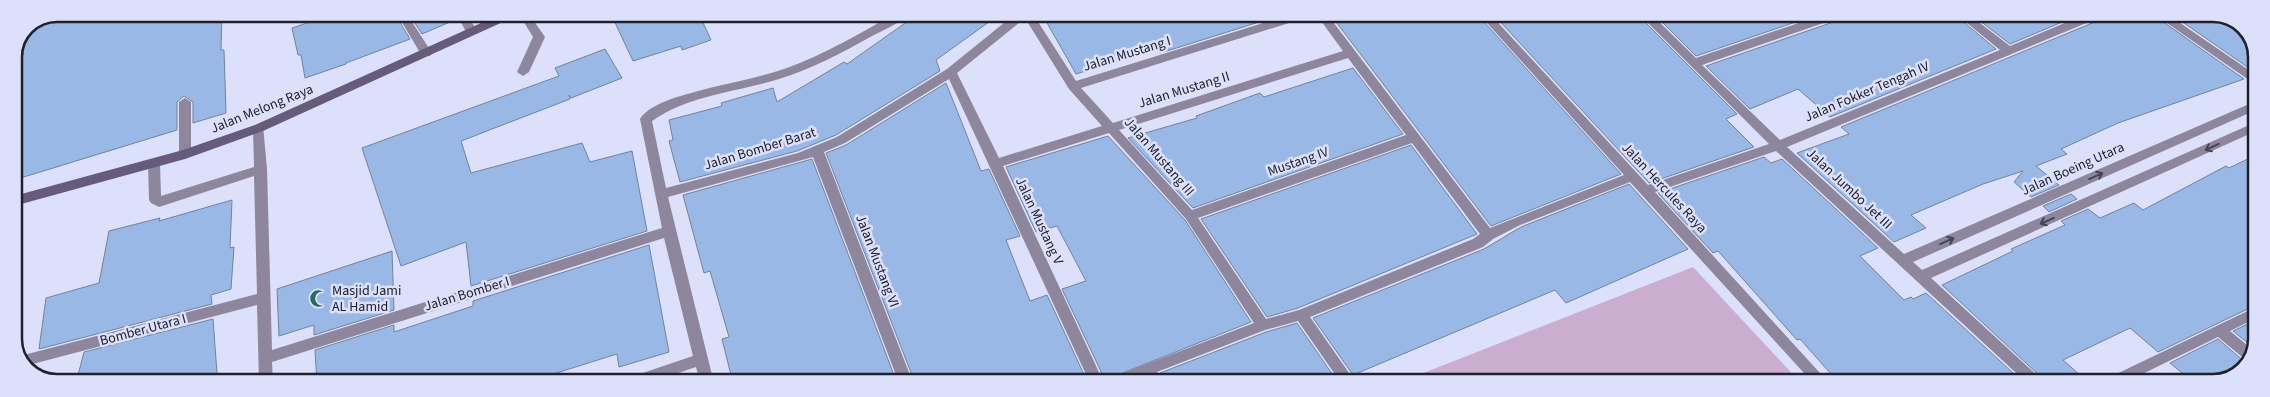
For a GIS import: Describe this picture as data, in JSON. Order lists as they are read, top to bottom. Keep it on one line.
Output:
{"streets":{"main road":["Jalan Melong Raya"],"street":["Jalan Mustang I","Jalan Mustang II","Jalan Fokker Tengah IV","Jalan Bomber Barat","Jalan Mustang III","Mustang IV","Jalan Boeing Utara","Jalan Hercules Raya","Jalan Jumbo Jet III","Jalan Mustang V","Jalan Mustang VI","Jalan Bomber I","Bomber Utara I"]},"crossings":[["Jalan Mustang I","Jalan Mustang III"],["Jalan Mustang II","Jalan Mustang III"],["Jalan Mustang II","Jalan Mustang V"],["Jalan Fokker Tengah IV","Jalan Hercules Raya"],["Jalan Fokker Tengah IV","Jalan Jumbo Jet III"],["Jalan Bomber Barat","Jalan Mustang V"],["Jalan Bomber Barat","Jalan Mustang VI"],["Jalan Mustang III","Mustang IV"],["Jalan Boeing Utara","Jalan Jumbo Jet III"]],"places":{"mosque":["Masjid Jami AL Hamid"]}}
